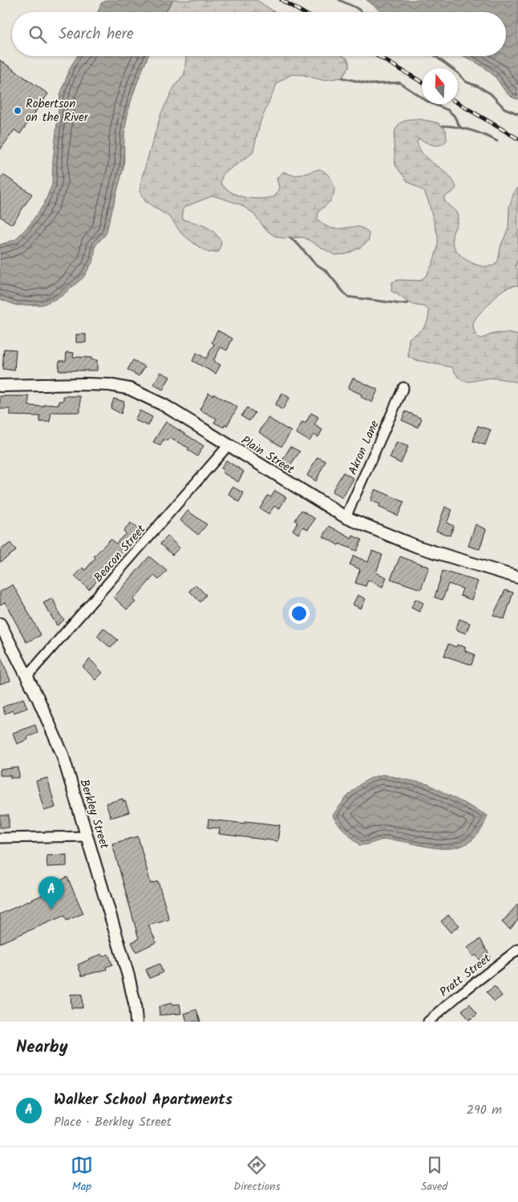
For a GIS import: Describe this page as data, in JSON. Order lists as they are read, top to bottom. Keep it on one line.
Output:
{"streets":{"main road":["Plain Street","Berkley Street"],"street":["Akron Lane","Beacon Street","Pratt Street"]},"crossings":[["Akron Lane","Plain Street"],["Plain Street","Beacon Street"],["Beacon Street","Berkley Street"]],"places":["Robertson on the River"],"north":"top","page":{"search":"Search here","pins":"A","heading":"Nearby","list":[{"mark":"A","name":"Walker School Apartments","note":"Place · Berkley Street","value":"290 m"}],"nav":["Map","Directions","Saved"]}}
